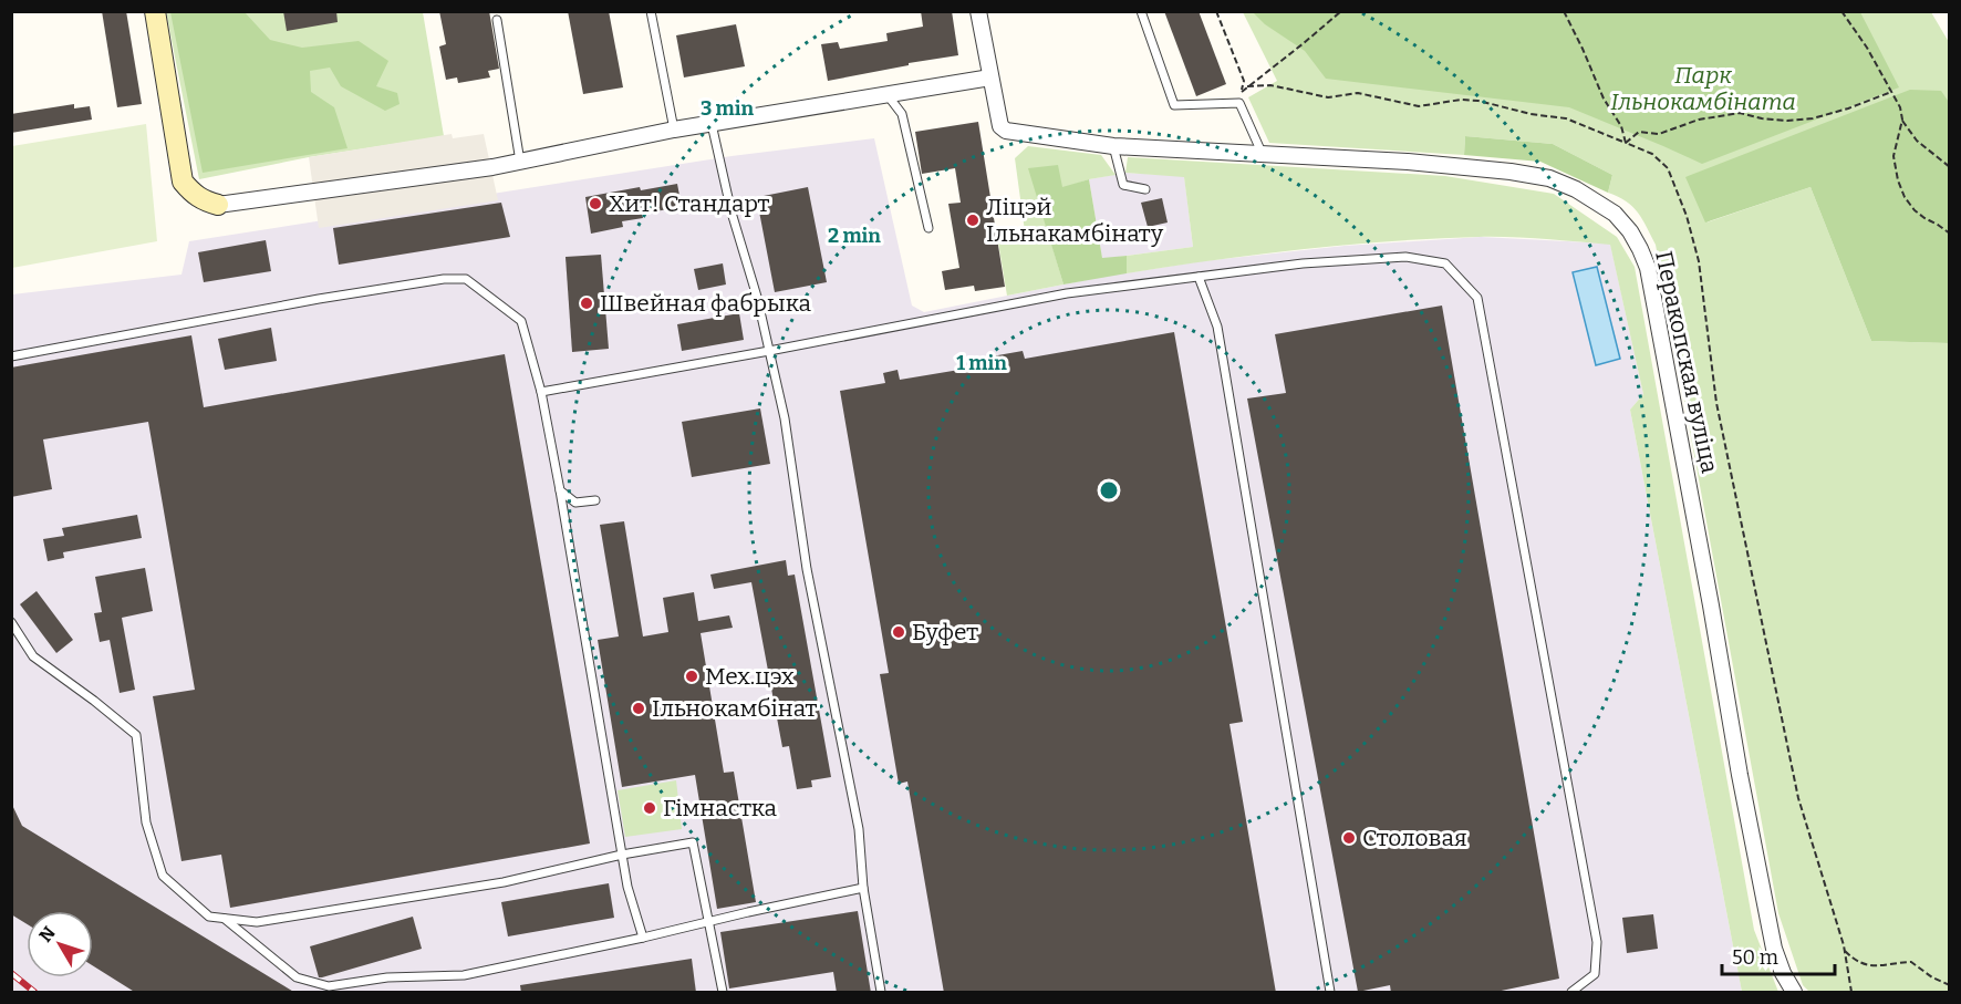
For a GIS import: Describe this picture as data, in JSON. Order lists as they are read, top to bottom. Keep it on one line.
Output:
{"streets":{"street":["Перакопская вуліца"]},"parks":["Парк Ільнокамбіната"],"places":["Хит! Стандарт","Ліцэй Ільнакамбінату","Швейная фабрыка","Буфет","Мех.цэх","Ільнокамбінат","Гімнастка","Столовая"],"scale_bar":"50 m","north":"top left","rings":["3 min","2 min","1 min"]}
